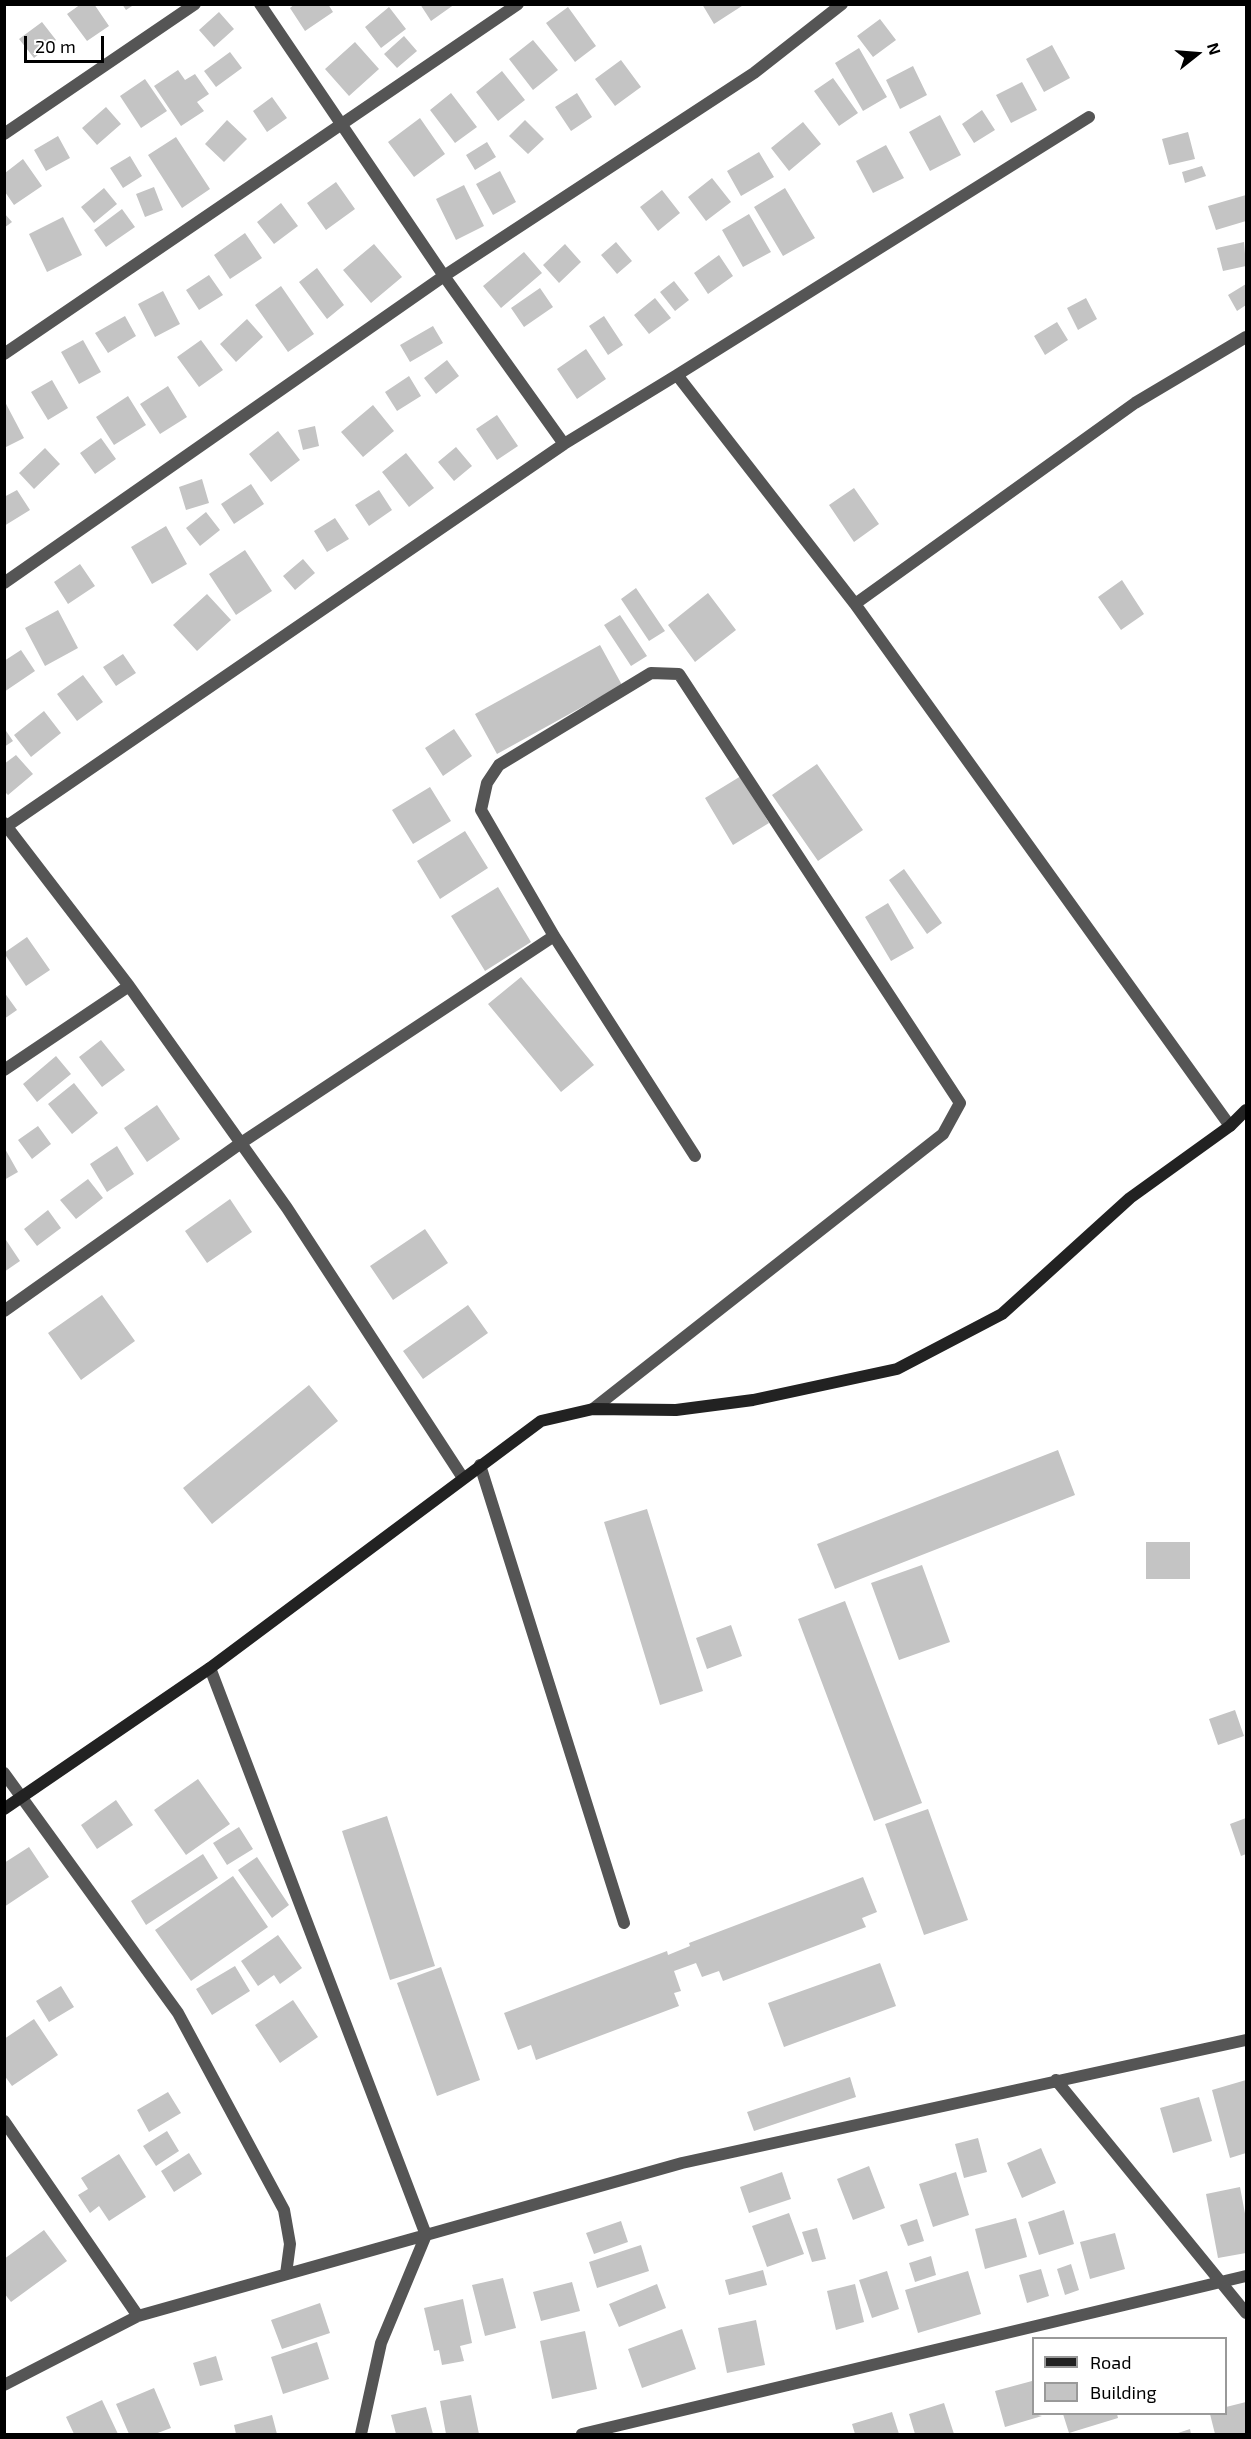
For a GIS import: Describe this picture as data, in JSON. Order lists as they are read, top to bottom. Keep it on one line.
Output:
{"legend":["Road","Building"],"scale_bar":"20 m","north":"right"}
